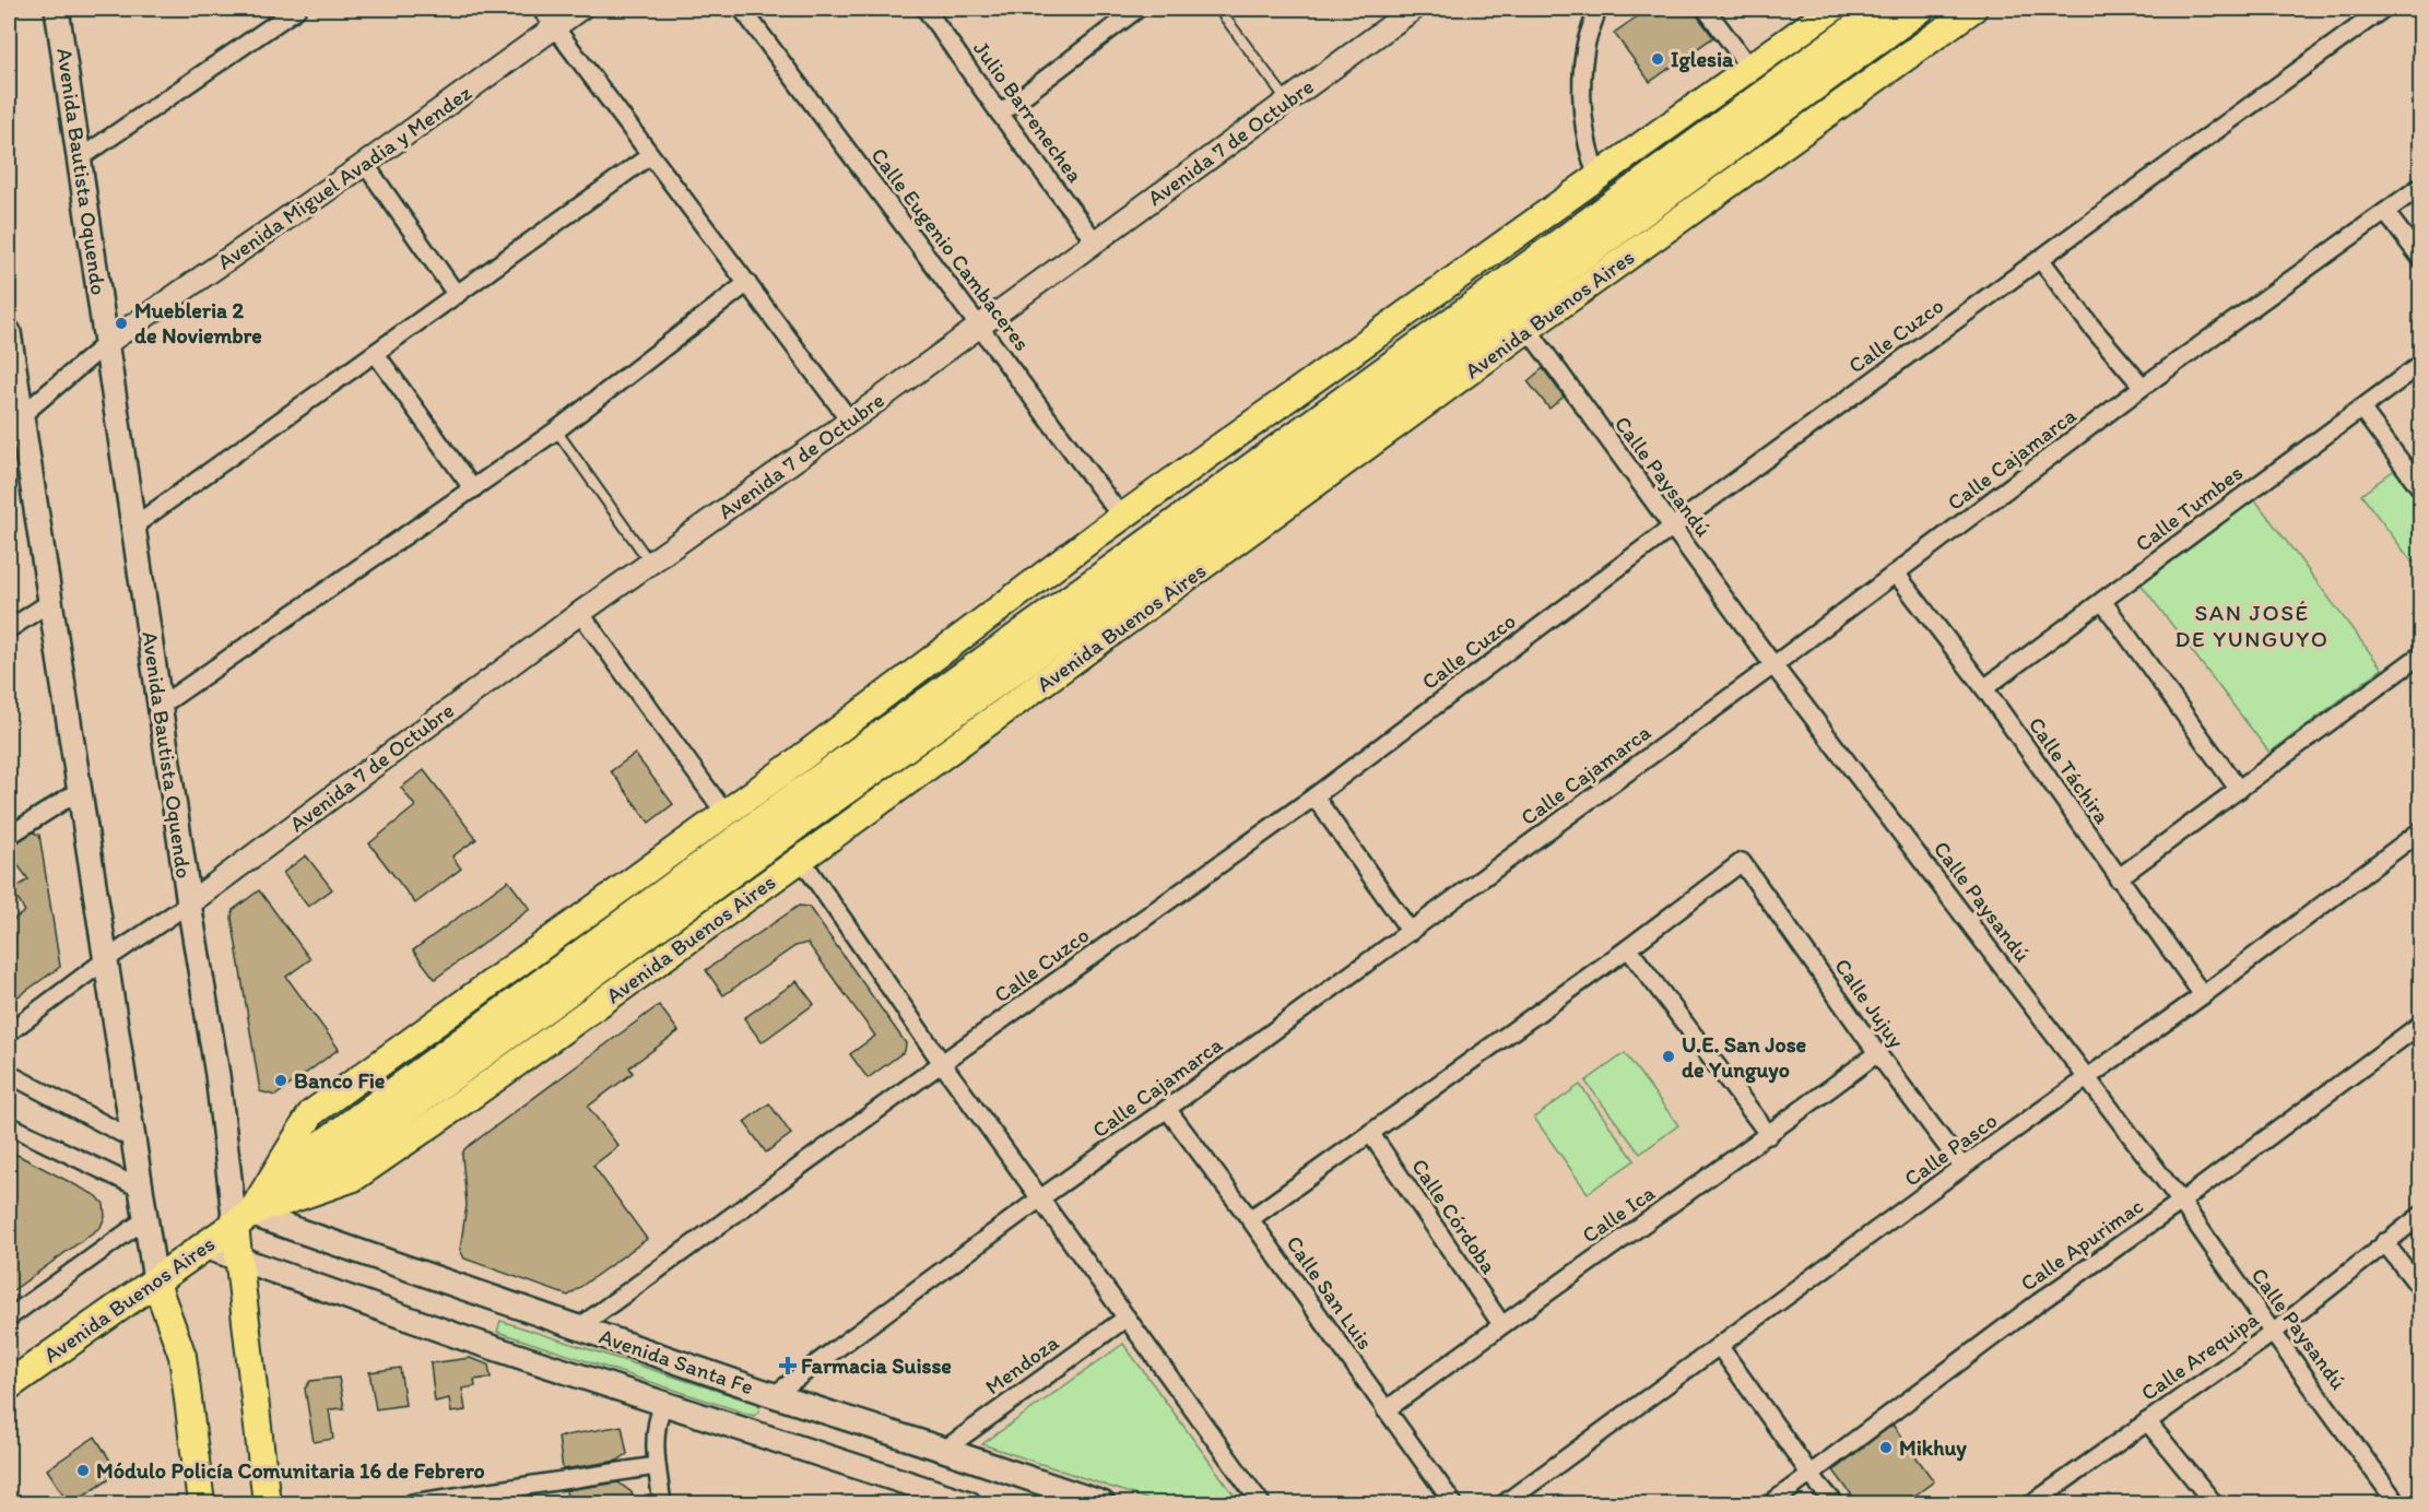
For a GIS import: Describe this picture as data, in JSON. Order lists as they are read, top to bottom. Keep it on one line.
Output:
{"streets":{"highway":["Avenida Buenos Aires"],"main road":["Avenida Bautista Oquendo","Avenida Santa Fe"],"street":["Julio Barrenechea","Avenida 7 de Octubre","Avenida Miguel Avadia y Mendez","Calle Eugenio Cambaceres","Calle Cuzco","Calle Cajamarca","Calle Paysandú","Calle Tumbes","Calle Táchira","Calle Jujuy","Calle Pasco","Calle Ica","Calle Córdoba","Calle Apurimac","Calle San Luis","Calle Arequipa","Mendoza"]},"crossings":[["Julio Barrenechea","Avenida 7 de Octubre"],["Avenida 7 de Octubre","Avenida Bautista Oquendo"],["Avenida 7 de Octubre","Calle Eugenio Cambaceres"],["Avenida Bautista Oquendo","Avenida Miguel Avadia y Mendez"],["Avenida Bautista Oquendo","Avenida Buenos Aires"],["Avenida Bautista Oquendo","Avenida Santa Fe"],["Calle Eugenio Cambaceres","Avenida Buenos Aires"],["Avenida Buenos Aires","Calle Paysandú"],["Avenida Buenos Aires","Avenida Santa Fe"],["Calle Cuzco","Calle Paysandú"],["Calle Cuzco","Avenida Santa Fe"],["Calle Cajamarca","Calle Paysandú"],["Calle Cajamarca","Calle Táchira"],["Calle Cajamarca","Calle San Luis"],["Calle Cajamarca","Avenida Santa Fe"],["Calle Paysandú","Calle Pasco"],["Calle Paysandú","Calle Apurimac"],["Calle Paysandú","Calle Arequipa"],["Calle Tumbes","Calle Táchira"],["Calle Táchira","Calle Pasco"],["Calle Jujuy","Calle Pasco"],["Calle Jujuy","Calle Ica"],["Calle Ica","Calle Córdoba"],["Calle Ica","Calle San Luis"],["Avenida Santa Fe","Mendoza"]],"districts":["SAN JOSÉ DE YUNGUYO"],"places":{"other":["Iglesia","Muebleria 2 de Noviembre","U.E. San Jose de Yunguyo","Banco Fie","Mikhuy","Módulo Policía Comunitaria 16 de Febrero"],"health":["Farmacia Suisse"]}}
